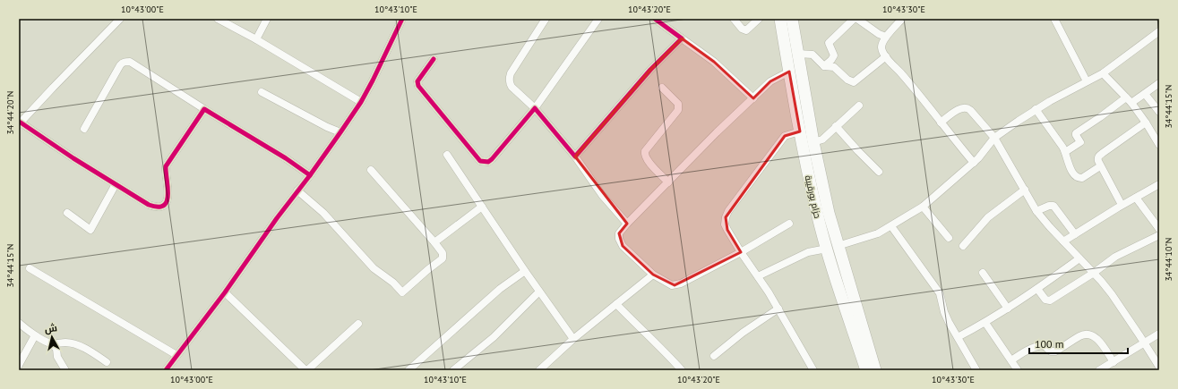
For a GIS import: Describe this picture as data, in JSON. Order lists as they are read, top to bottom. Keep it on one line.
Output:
{"streets":{"highway":["حزام بورقيبة"]},"scale_bar":"100 m","north":"top","coordinates":["10°43'00\"E","10°43'10\"E","10°43'20\"E","10°43'30\"E","34°44'15\"N","34°44'20\"N","34°44'10\"N"]}
